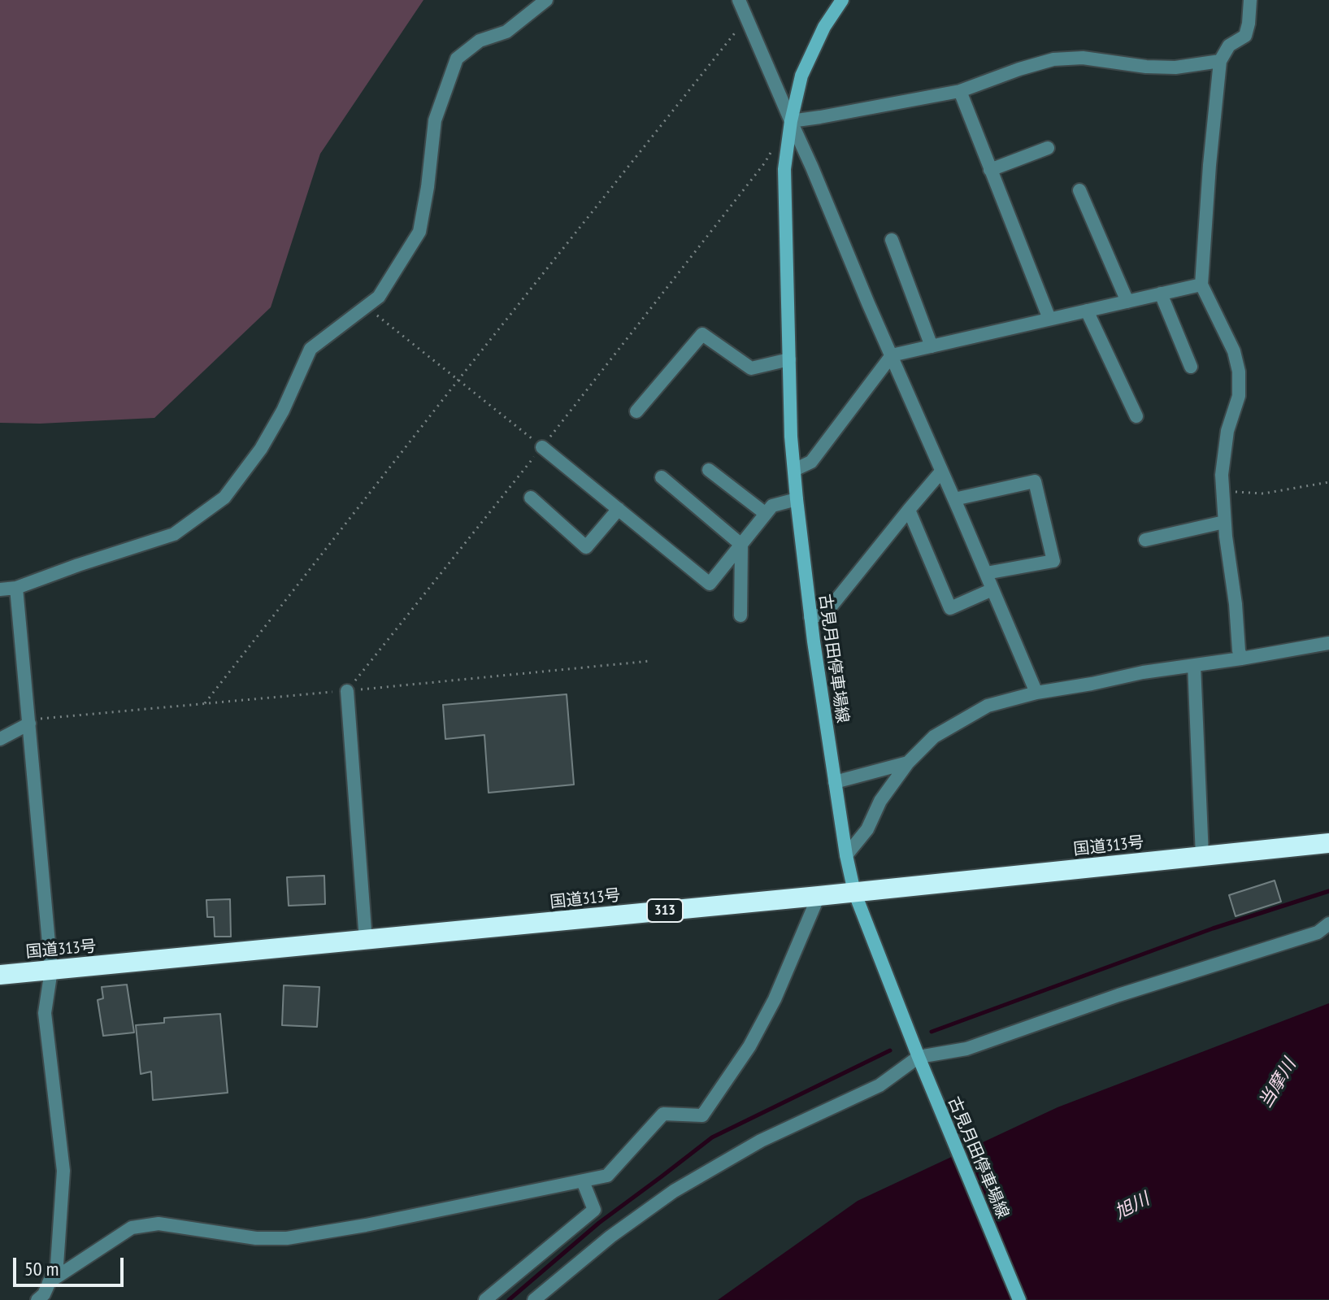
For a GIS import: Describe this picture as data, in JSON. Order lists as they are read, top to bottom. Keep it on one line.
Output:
{"streets":{"highway":["国道313号","313"],"main road":["古見月田停車場線"]},"crossings":[["古見月田停車場線","国道313号"]],"water":["当摩川","旭川"],"scale_bar":"50 m"}
